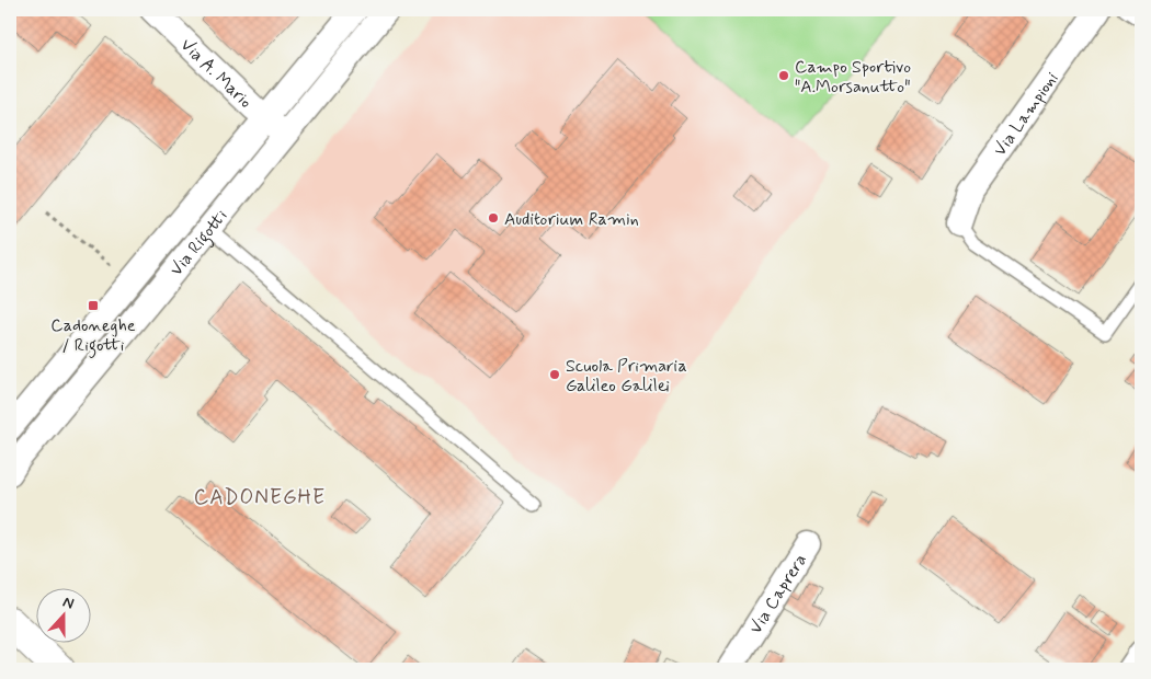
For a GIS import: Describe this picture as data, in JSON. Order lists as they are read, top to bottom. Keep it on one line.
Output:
{"streets":{"street":["Via A. Mario","Via Lampioni","Via Rigotti","Via Caprera"]},"crossings":[["Via A. Mario","Via Rigotti"]],"districts":["CADONEGHE"],"places":{"other":["Campo Sportivo \"A.Morsanutto\"","Auditorium Ramin","Scuola Primaria Galileo Galilei"],"transit":["Cadoneghe / Rigotti"]},"north":"top"}
